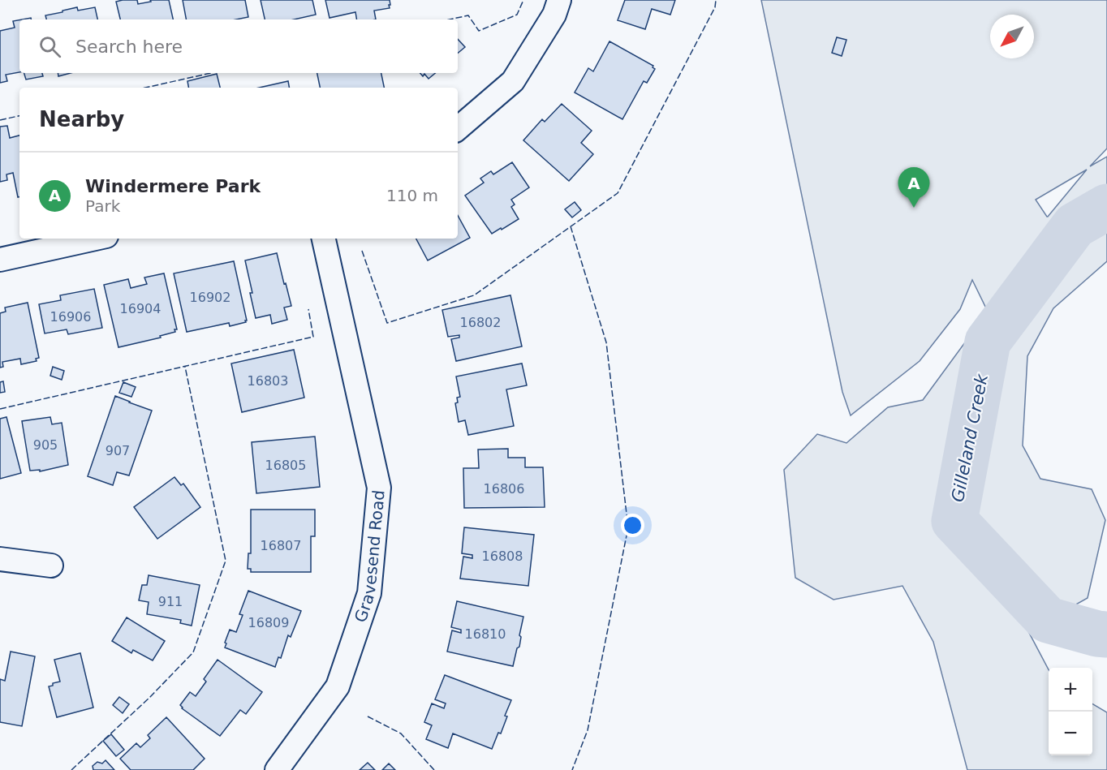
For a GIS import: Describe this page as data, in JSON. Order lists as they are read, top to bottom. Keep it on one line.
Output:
{"streets":{"street":["Gravesend Road"]},"water":["Gilleland Creek"],"house_numbers":["16902","16904","16906","16802","16803","905","907","16805","16806","16807","16808","911","16809","16810"],"north":"bottom left","page":{"search":"Search here","heading":"Nearby","list":[{"mark":"A","name":"Windermere Park","note":"Park","value":"110 m"}],"pins":"A","map_buttons":["+","−"]}}
